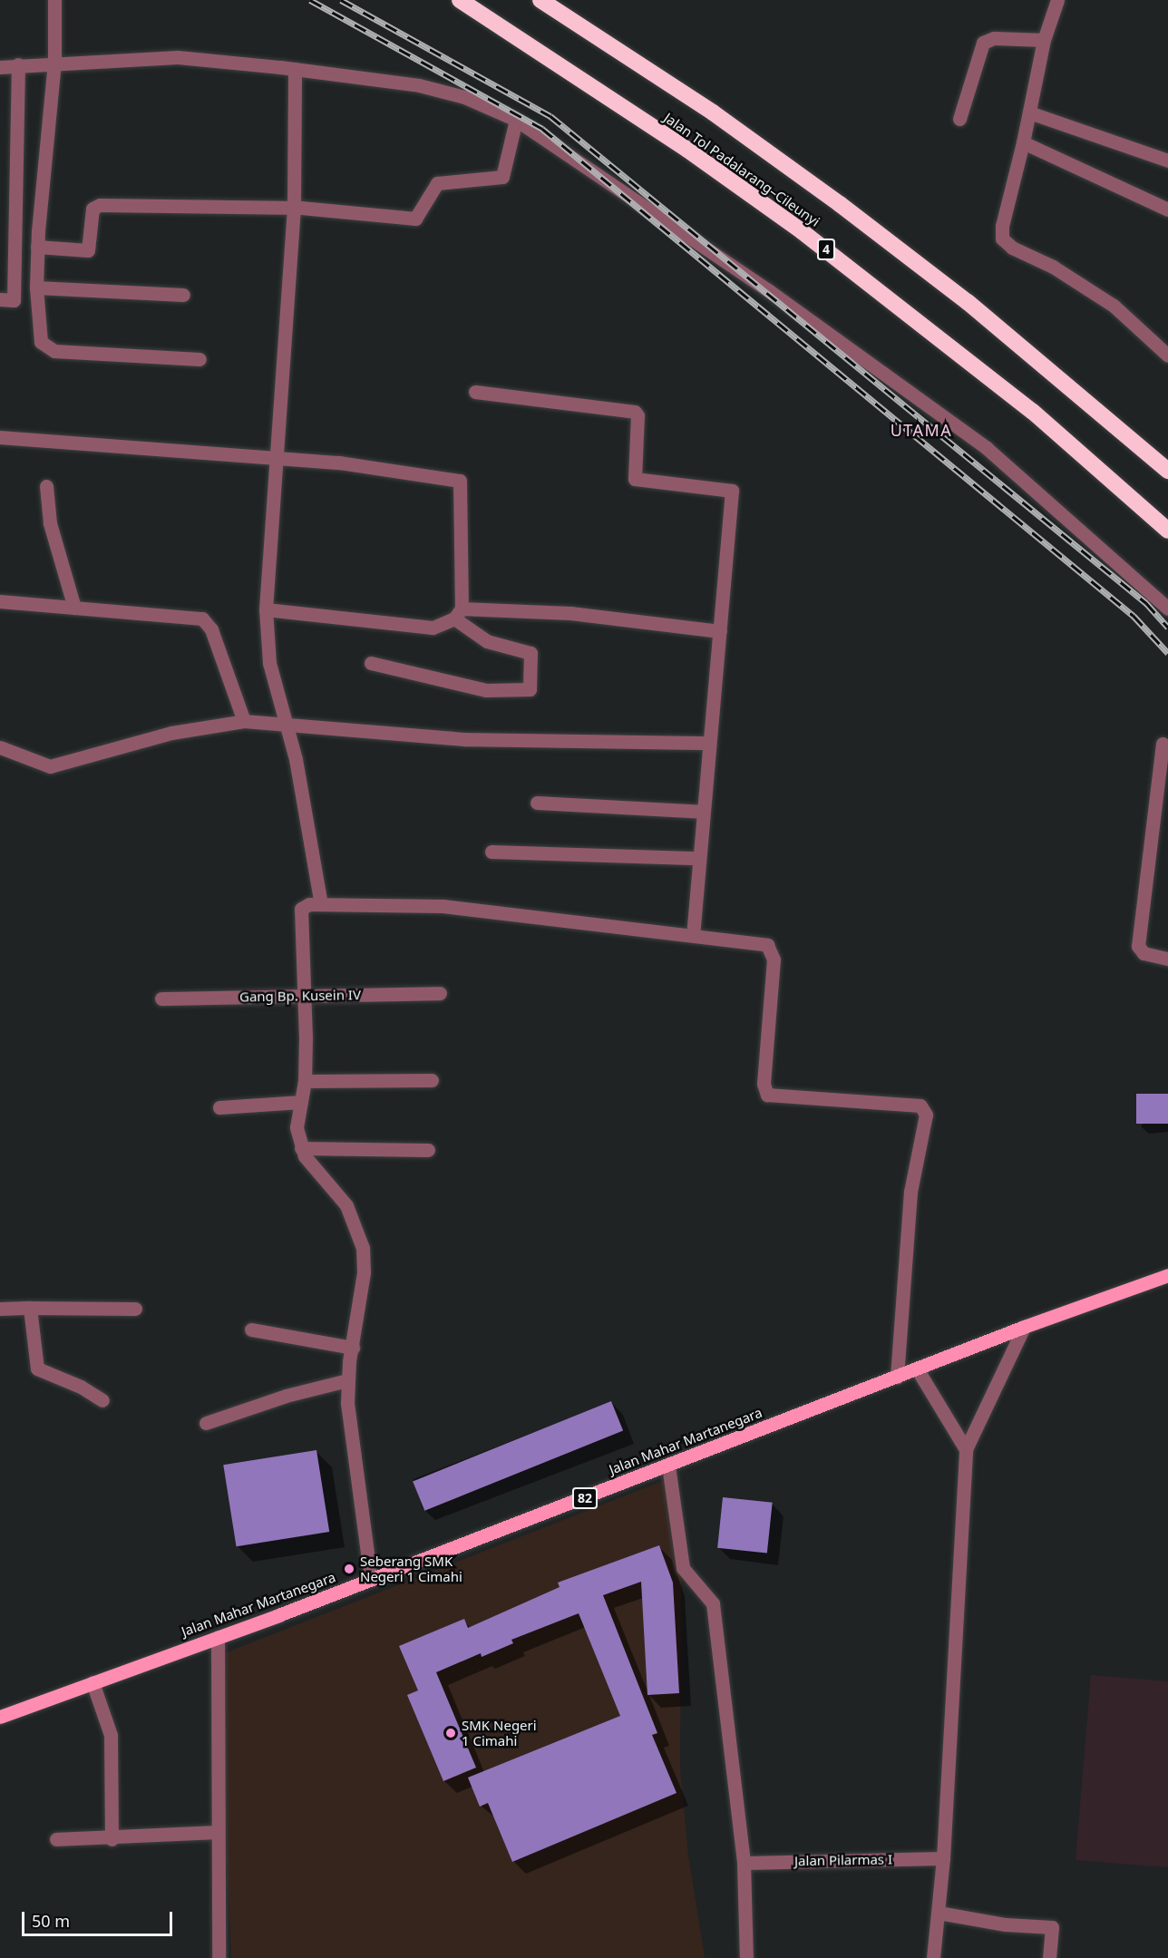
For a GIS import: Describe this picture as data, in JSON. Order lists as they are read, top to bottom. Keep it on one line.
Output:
{"streets":{"highway":["Jalan Tol Padalarang–Cileunyi","4"],"main road":["Jalan Mahar Martanegara","82"],"street":["Gang Bp. Kusein IV","Jalan Pilarmas I"]},"districts":["UTAMA"],"places":["Seberang SMK Negeri 1 Cimahi","SMK Negeri 1 Cimahi"],"scale_bar":"50 m"}
